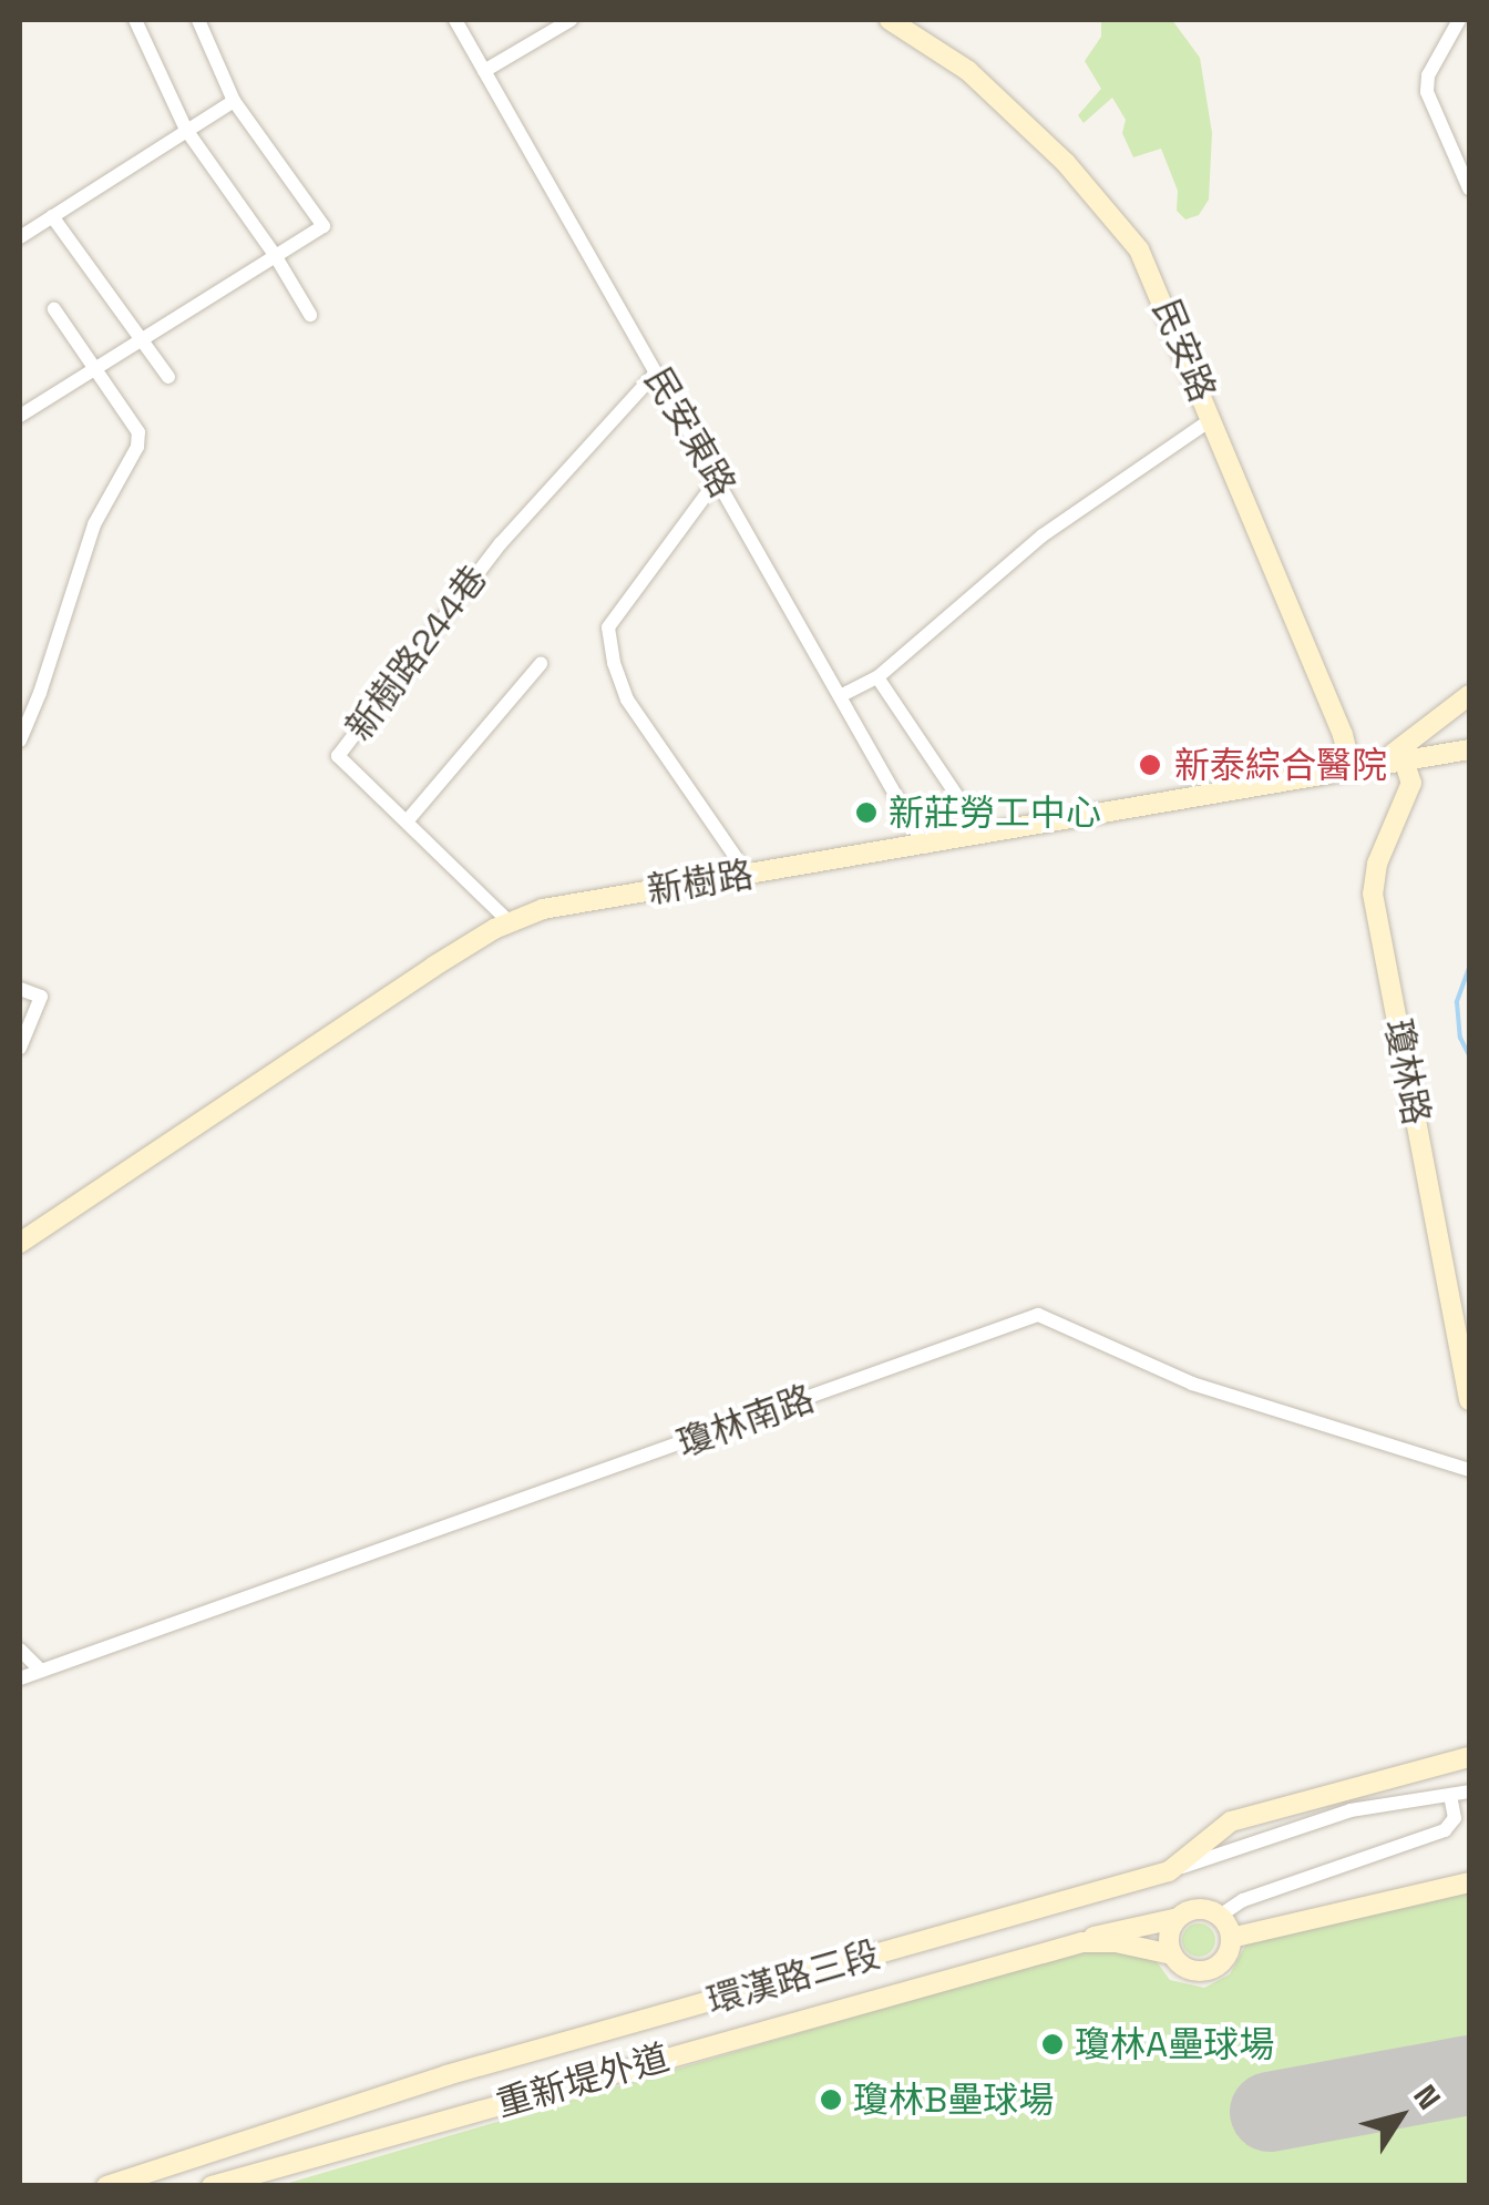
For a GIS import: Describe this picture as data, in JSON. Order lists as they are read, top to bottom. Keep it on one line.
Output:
{"streets":{"street":["民安路","民安東路","新樹路244巷","新樹路","瓊林路","瓊林南路","環漢路三段","重新堤外道"]},"crossings":[["民安路","新樹路"],["民安東路","新樹路244巷"],["民安東路","新樹路"],["新樹路244巷","新樹路"],["新樹路","瓊林路"]],"places":["新泰綜合醫院","新莊勞工中心","瓊林A壘球場","瓊林B壘球場"],"north":"top right"}
